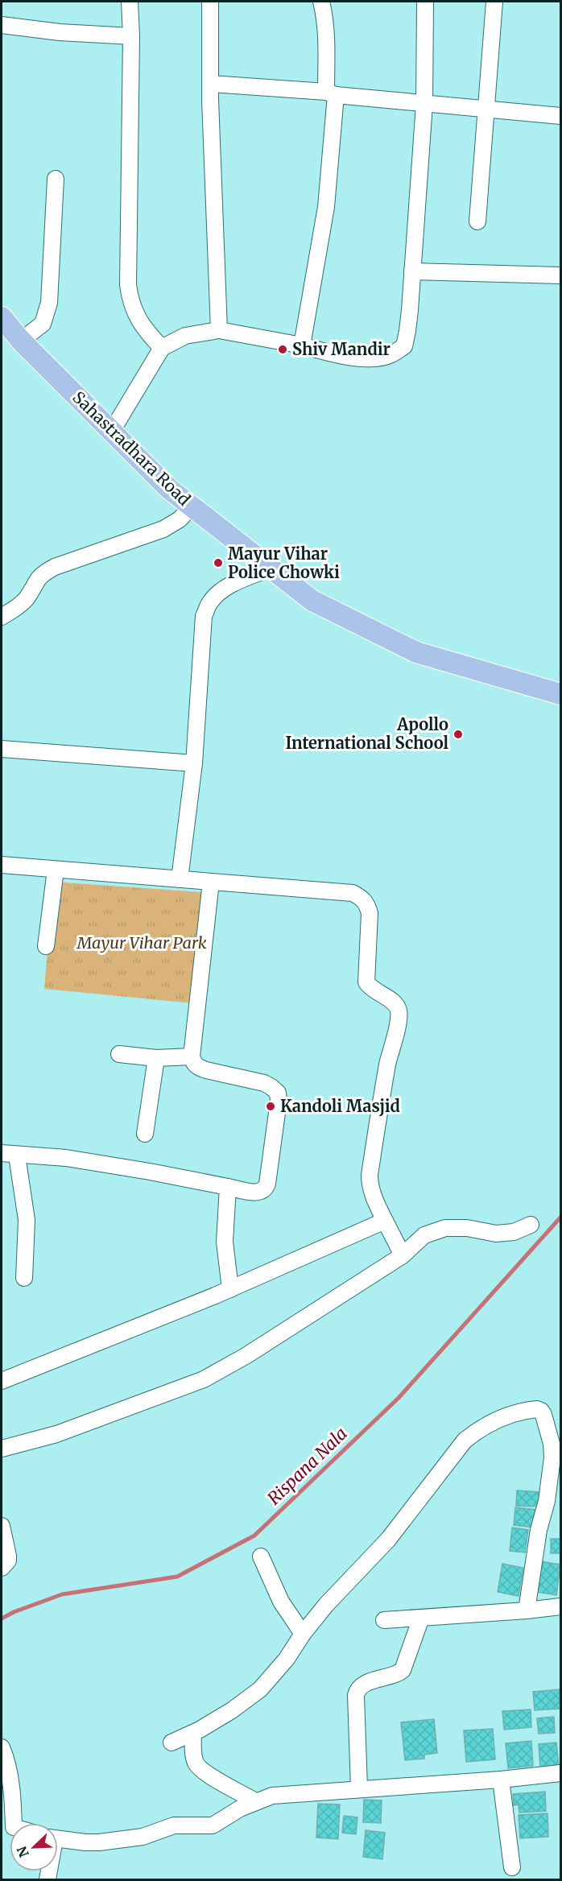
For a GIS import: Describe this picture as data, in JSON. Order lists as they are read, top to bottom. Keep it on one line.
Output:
{"streets":{"main road":["Sahastradhara Road"]},"water":["Rispana Nala"],"parks":["Mayur Vihar Park"],"places":["Shiv Mandir","Mayur Vihar Police Chowki","Apollo International School","Kandoli Masjid"],"north":"bottom left"}
